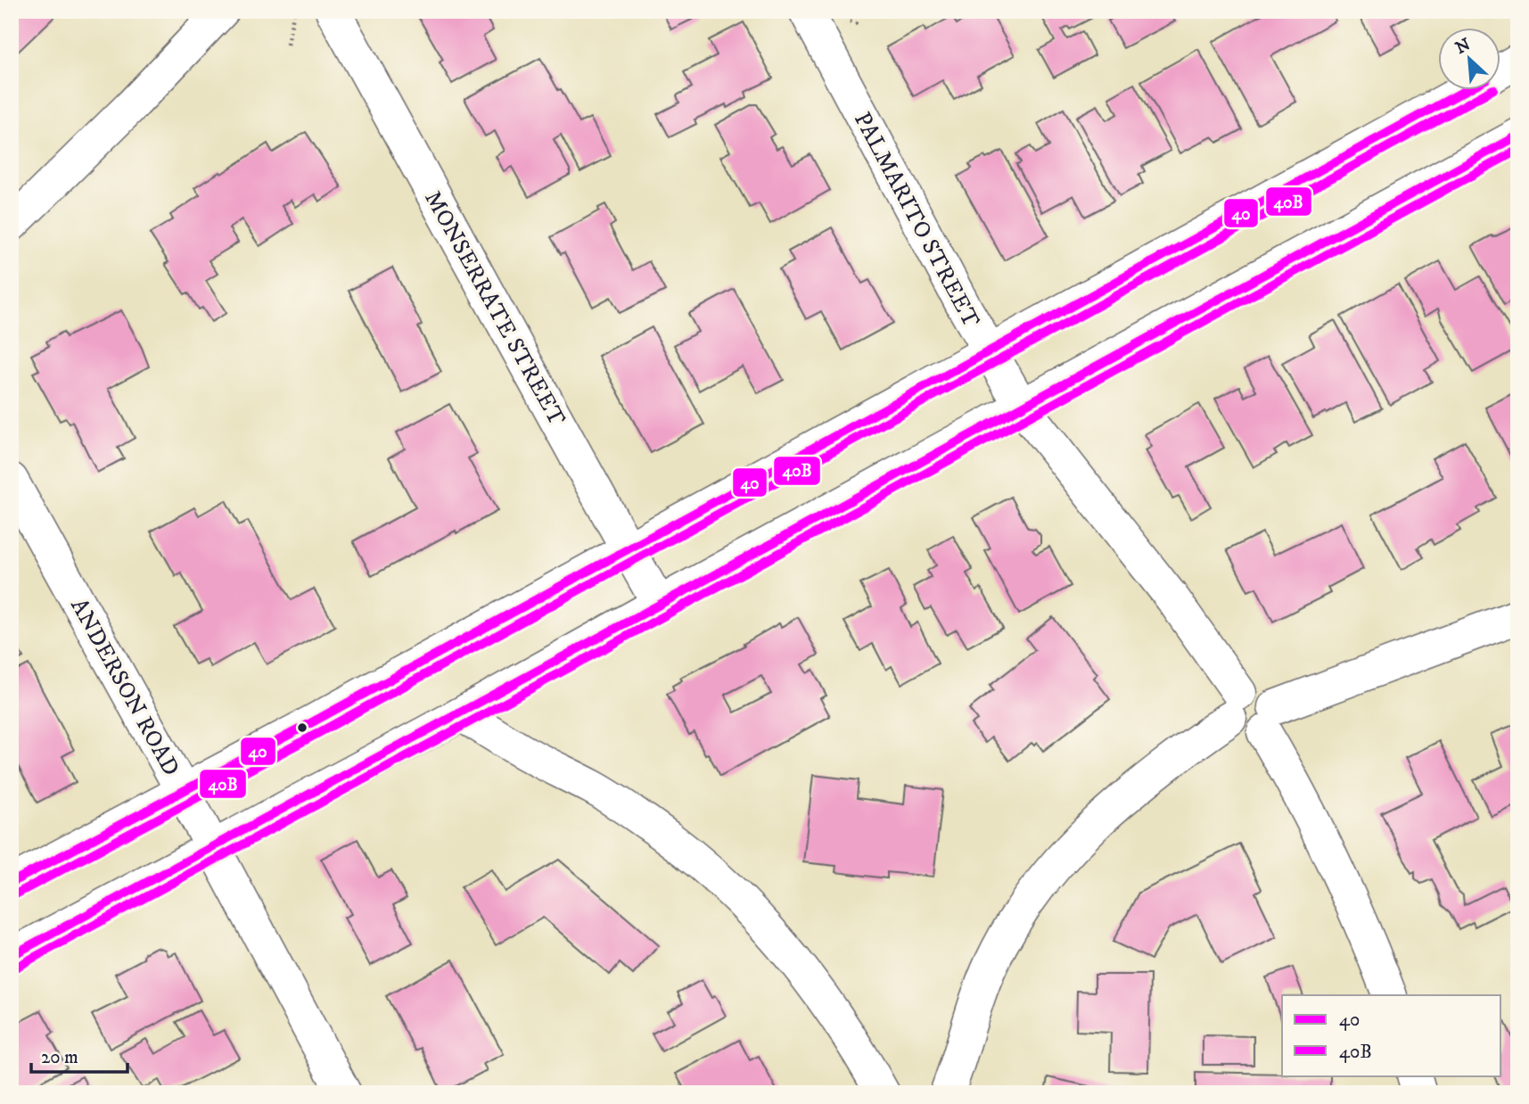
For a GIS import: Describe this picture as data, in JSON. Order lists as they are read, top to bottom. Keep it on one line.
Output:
{"streets":{"street":["PALMARITO STREET","MONSERRATE STREET","ANDERSON ROAD"]},"lines":["transit line 40","transit line 40B"],"legend":["40","40B"],"scale_bar":"20 m","north":"top left"}
